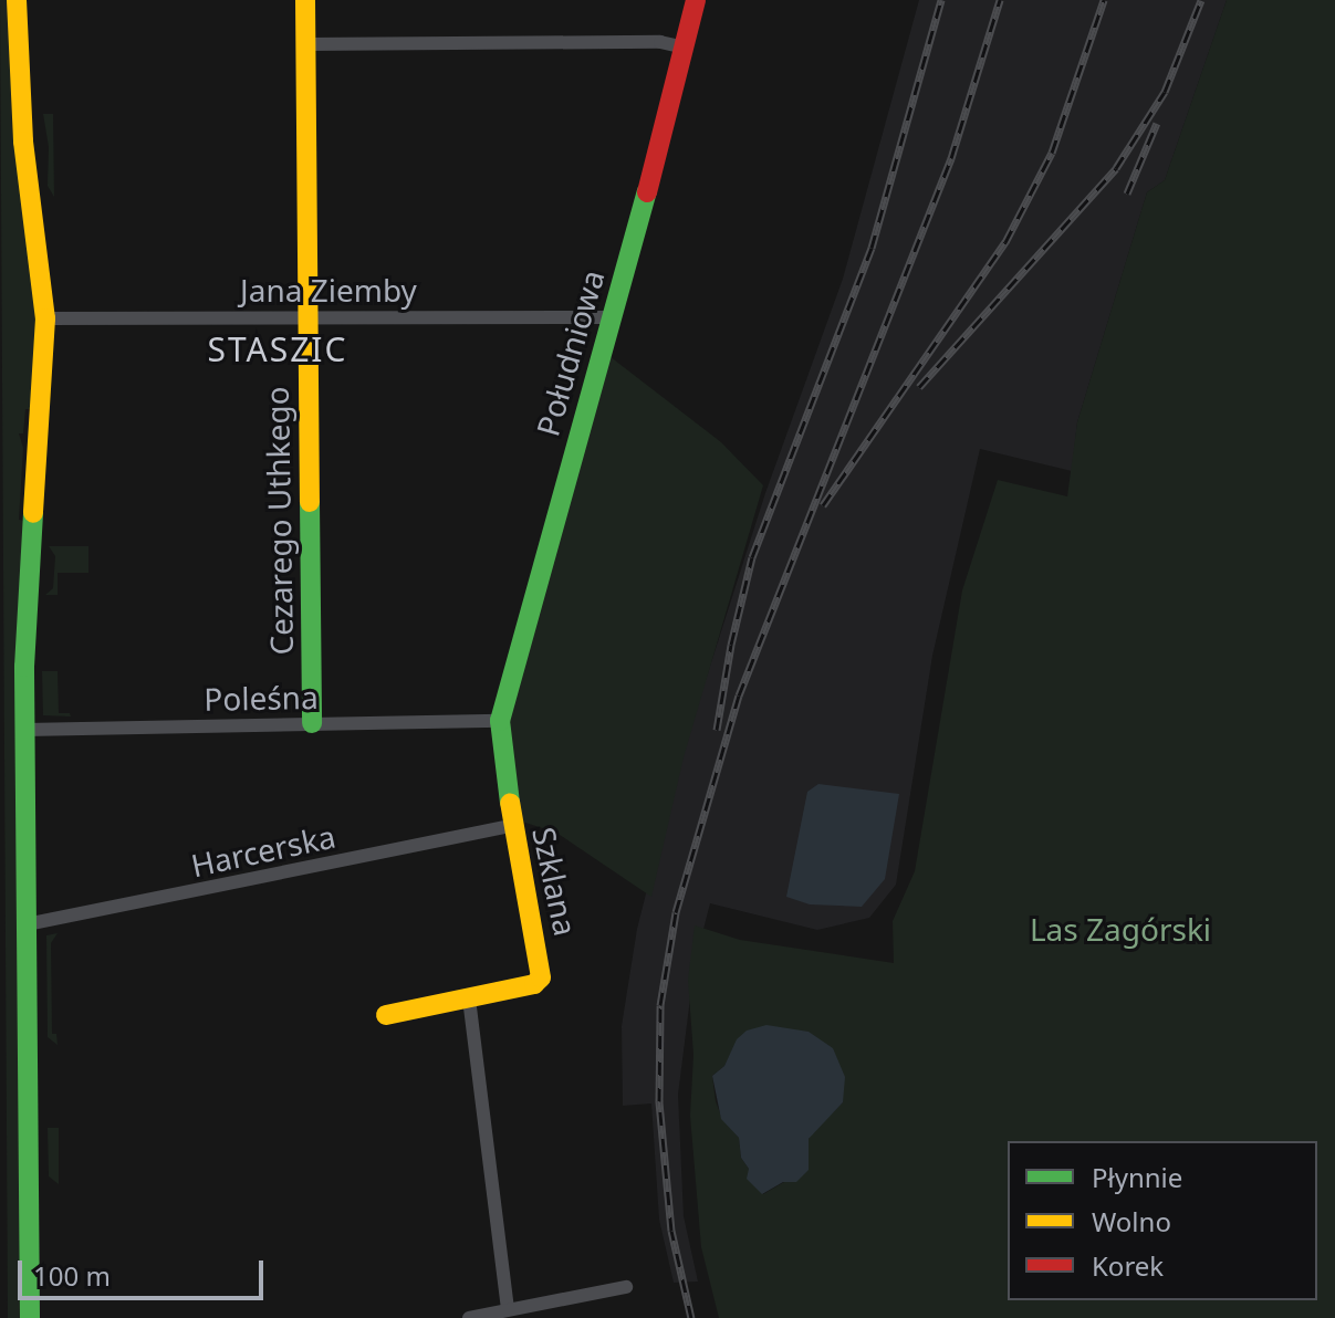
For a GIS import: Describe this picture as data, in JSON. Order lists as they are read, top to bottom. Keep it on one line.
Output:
{"streets":{"street":["Jana Ziemby","Południowa","Cezarego Uthkego","Poleśna","Harcerska","Szklana"]},"crossings":[["Jana Ziemby","Południowa"],["Jana Ziemby","Cezarego Uthkego"],["Południowa","Poleśna"],["Południowa","Szklana"],["Cezarego Uthkego","Poleśna"],["Poleśna","Szklana"],["Harcerska","Szklana"]],"districts":["STASZIC"],"parks":["Las Zagórski"],"legend":["Płynnie","Wolno","Korek"],"scale_bar":"100 m"}
